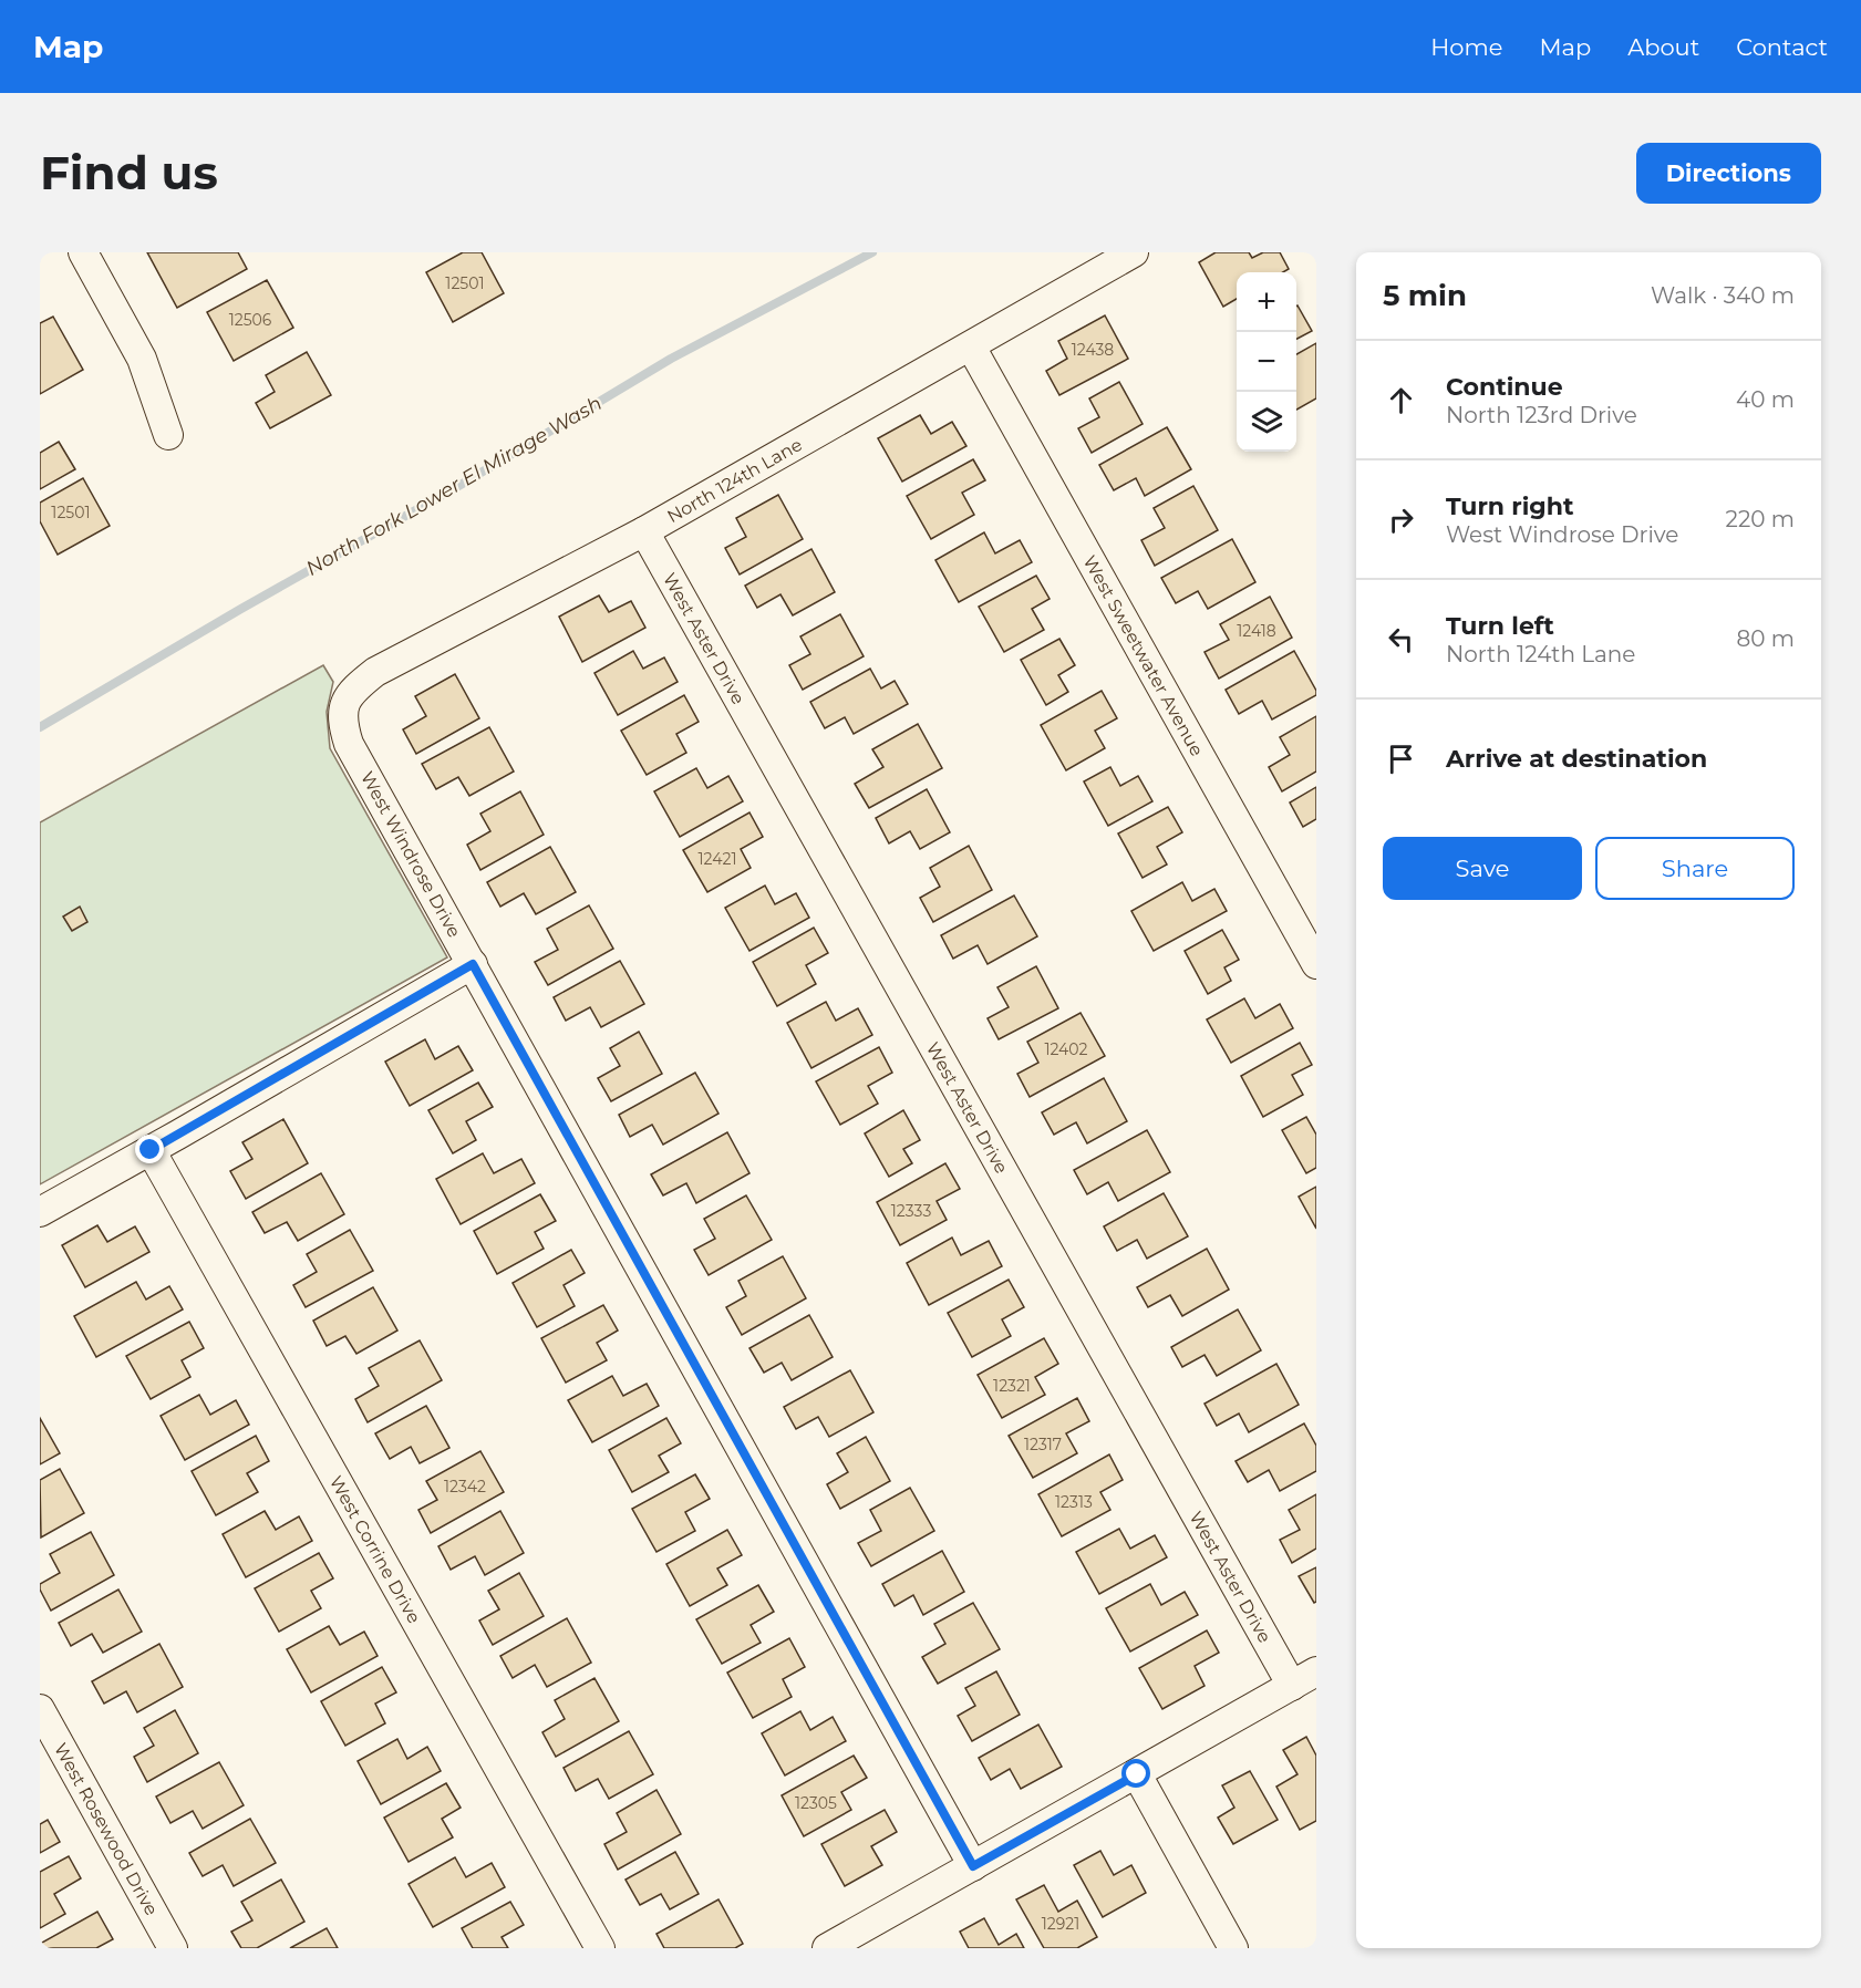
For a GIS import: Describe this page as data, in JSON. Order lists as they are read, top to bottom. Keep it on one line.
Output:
{"streets":{"street":["North 124th Lane","West Aster Drive","West Sweetwater Avenue","West Windrose Drive","West Corrine Drive","West Rosewood Drive"]},"crossings":[["North 124th Lane","West Aster Drive"],["North 124th Lane","West Sweetwater Avenue"],["North 124th Lane","West Windrose Drive"]],"water":["North Fork Lower El Mirage Wash"],"house_numbers":["12501","12506","12438","12501","12418","12421","12402","12333","12321","12317","12342","12313","12305","12921"],"page":{"header":"Map","nav":["Home","Map","About","Contact"],"buttons":["Directions",["Save","Share"]],"title":"Find us","heading":["5 min","Walk · 340 m"],"map_buttons":["+","−"],"list":[["Continue","North 123rd Drive","40 m"],["Turn right","West Windrose Drive","220 m"],["Turn left","North 124th Lane","80 m"],"Arrive at destination"]}}
